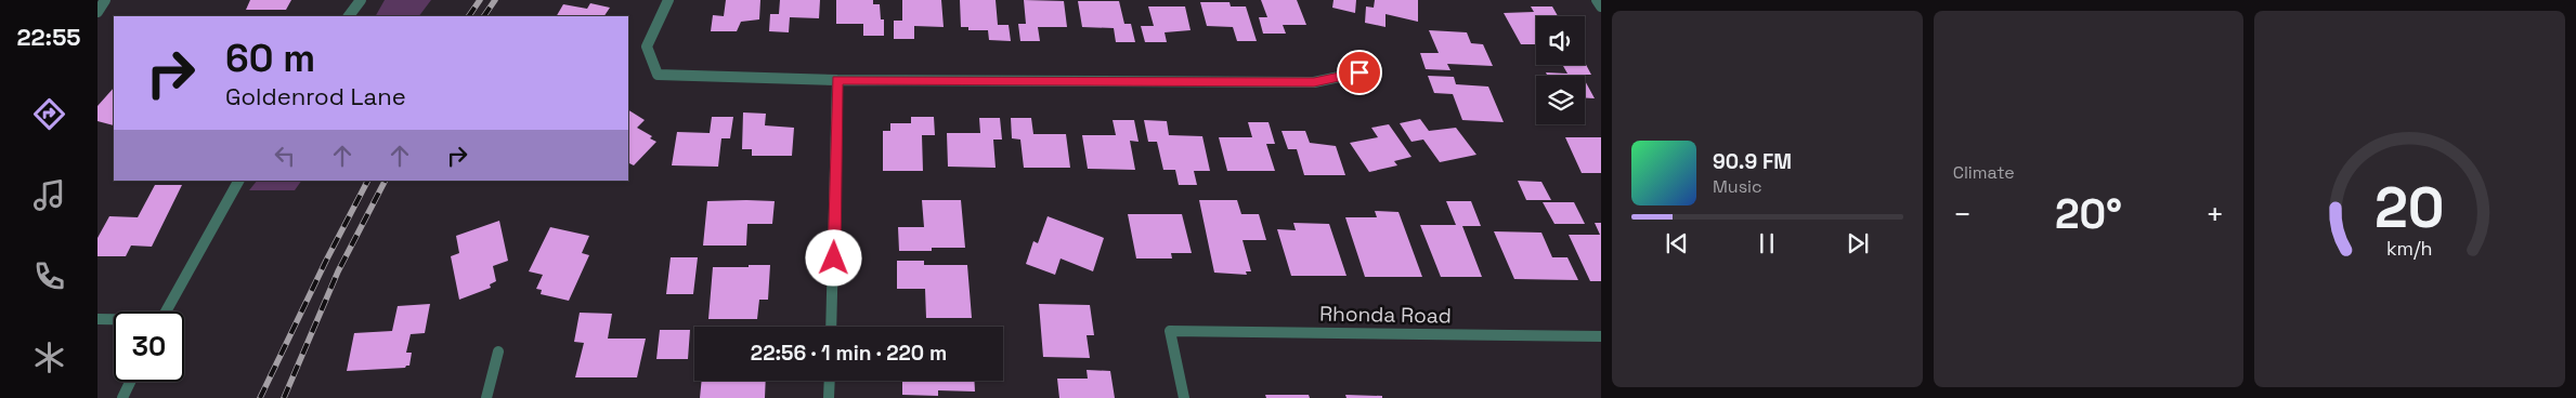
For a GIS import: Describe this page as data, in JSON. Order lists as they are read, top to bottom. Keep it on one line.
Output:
{"streets":{"street":["Rhonda Road"]},"page":{"tabs":"22:55","tile":"Climate","turn":["60 m","Goldenrod Lane"],"song":["90.9 FM","Music"],"heat":["−","20°","+"],"limit":"30","trip":"22:56 · 1 min · 220 m","gauge":["20","km/h"]}}
